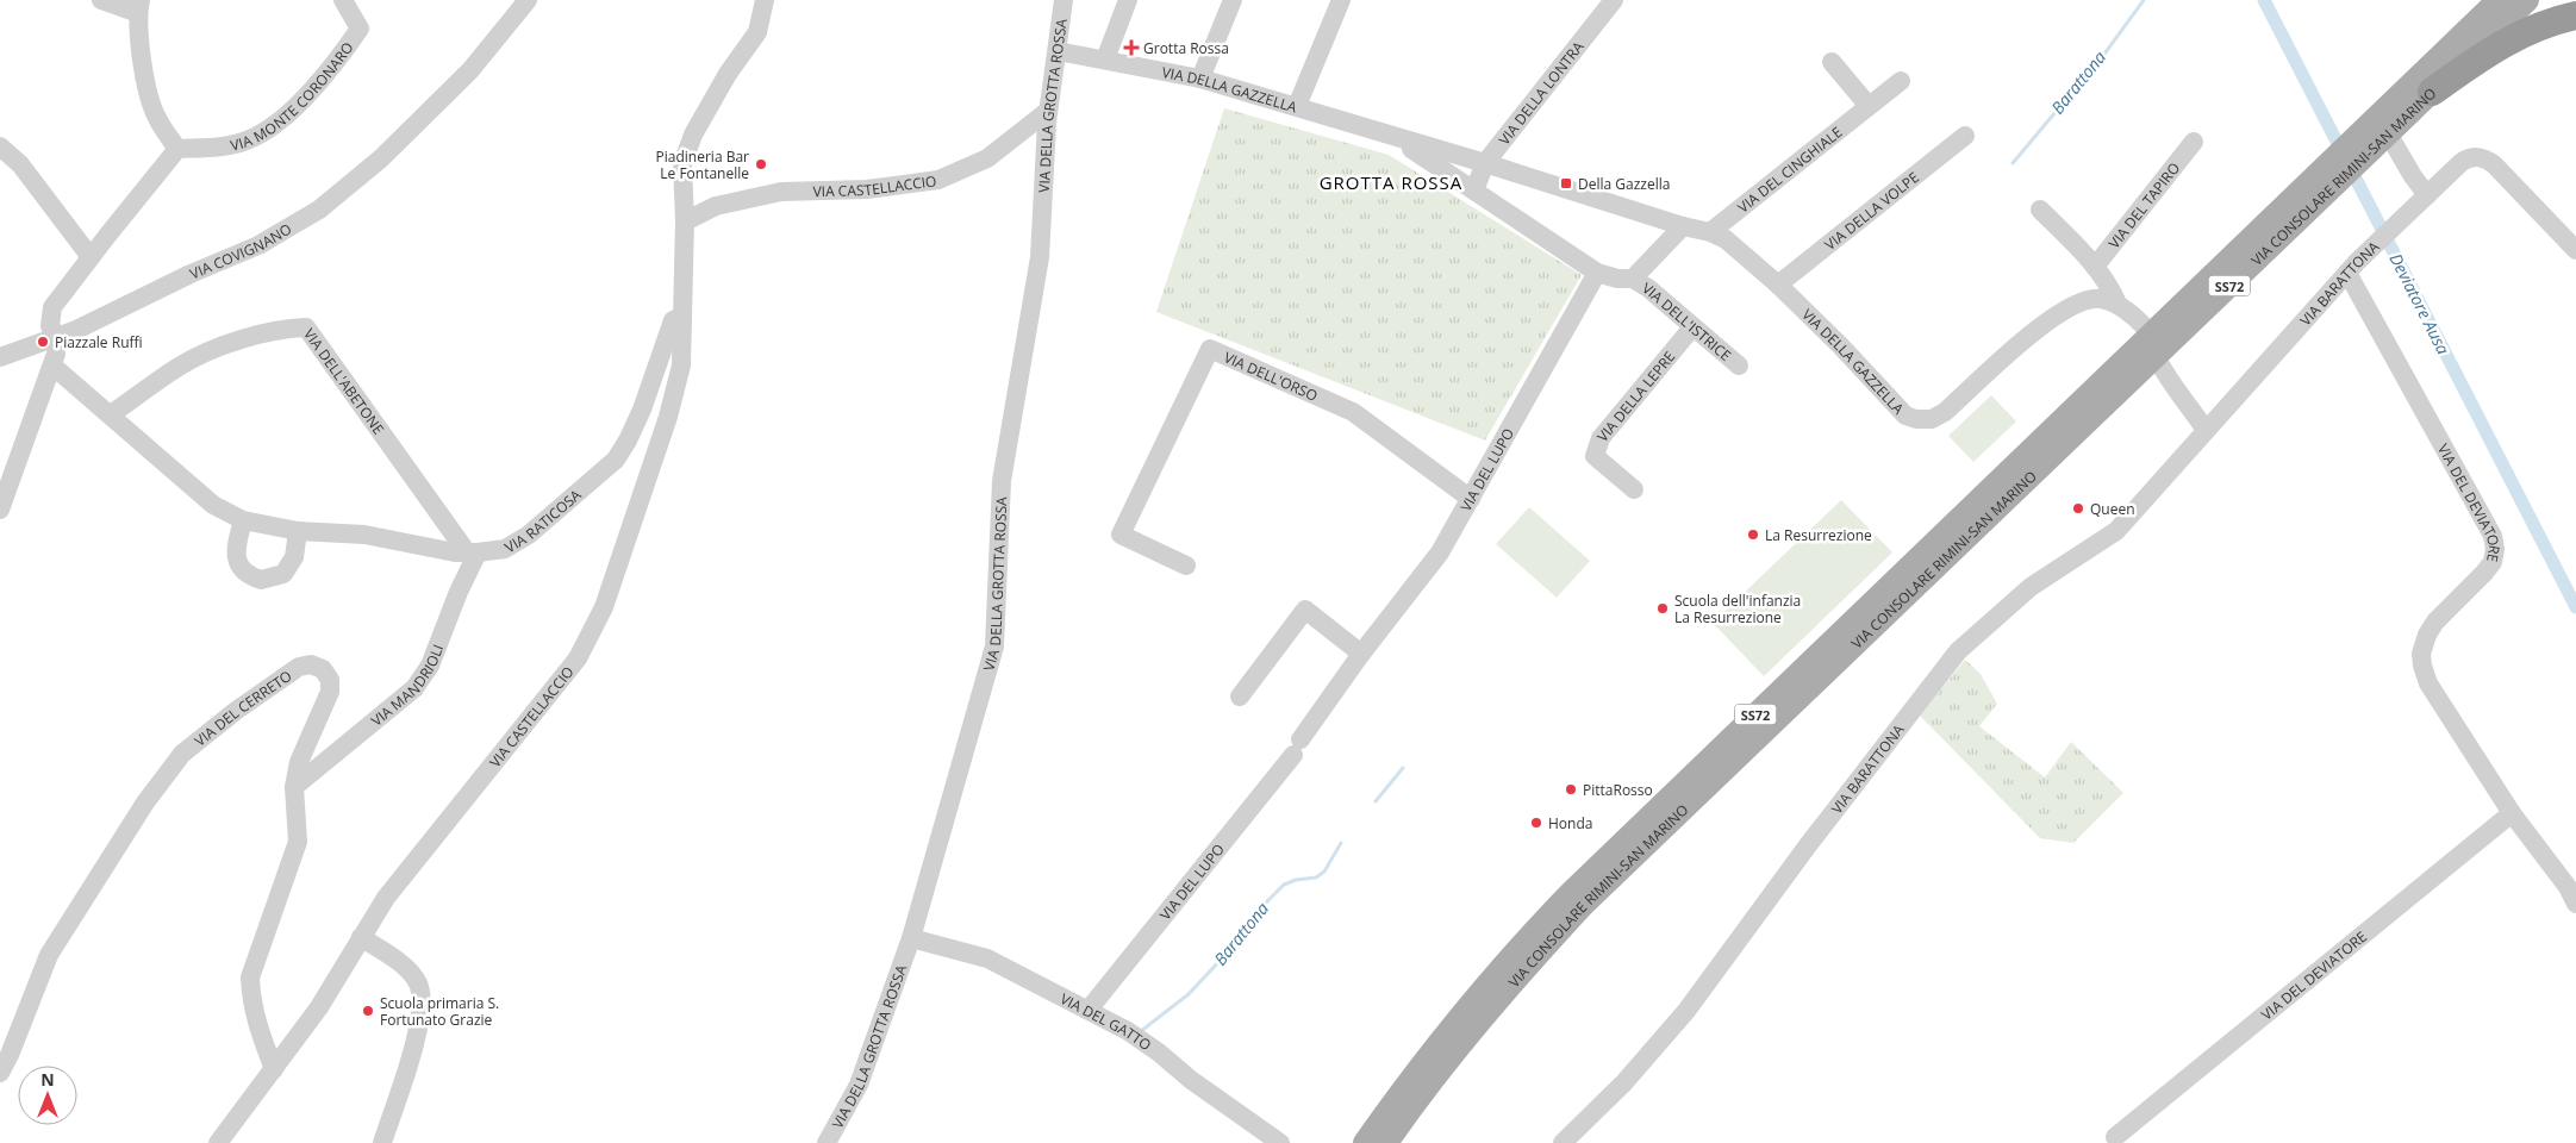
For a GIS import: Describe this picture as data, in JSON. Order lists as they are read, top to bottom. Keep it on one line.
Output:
{"streets":{"main road":["VIA CONSOLARE RIMINI-SAN MARINO","SS72"],"street":["VIA DELLA GAZZELLA","VIA MONTE CORONARO","VIA DELLA LONTRA","VIA DELLA GROTTA ROSSA","VIA DEL CINGHIALE","VIA CASTELLACCIO","VIA DEL TAPIRO","VIA DELLA VOLPE","VIA COVIGNANO","VIA BARATTONA","VIA DELL'ISTRICE","VIA DELL'ORSO","VIA DELL'ABETONE","VIA DELLA LEPRE","VIA DEL LUPO","VIA DEL DEVIATORE","VIA RATICOSA","VIA MANDRIOLI","VIA DEL CERRETO","VIA DEL GATTO"]},"crossings":[["VIA DELLA GAZZELLA","VIA DELLA LONTRA"],["VIA DELLA GAZZELLA","VIA DELLA GROTTA ROSSA"],["VIA DELLA GAZZELLA","VIA DEL CINGHIALE"],["VIA DELLA GAZZELLA","VIA DELLA VOLPE"],["VIA DELLA GAZZELLA","VIA DELL'ISTRICE"],["VIA DELLA GAZZELLA","VIA DEL LUPO"],["VIA DELLA GROTTA ROSSA","VIA CASTELLACCIO"],["VIA DELLA GROTTA ROSSA","VIA DEL GATTO"],["VIA CASTELLACCIO","VIA RATICOSA"],["VIA CASTELLACCIO","VIA DEL CERRETO"],["VIA BARATTONA","VIA DEL DEVIATORE"],["VIA DELL'ISTRICE","VIA DELLA LEPRE"],["VIA DELL'ORSO","VIA DEL LUPO"],["VIA DELL'ABETONE","VIA RATICOSA"],["VIA DELL'ABETONE","VIA MANDRIOLI"],["VIA DEL LUPO","VIA DEL GATTO"],["VIA RATICOSA","VIA MANDRIOLI"],["VIA MANDRIOLI","VIA DEL CERRETO"]],"districts":["GROTTA ROSSA"],"water":["Barattona","Deviatore Ausa"],"places":{"health":["Grotta Rossa"],"other":["Piadineria Bar Le Fontanelle","Piazzale Ruffi","Queen","La Resurrezione","Scuola dell'infanzia La Resurrezione","PittaRosso","Honda","Scuola primaria S. Fortunato Grazie"],"transit":["Della Gazzella"]},"north":"top"}
